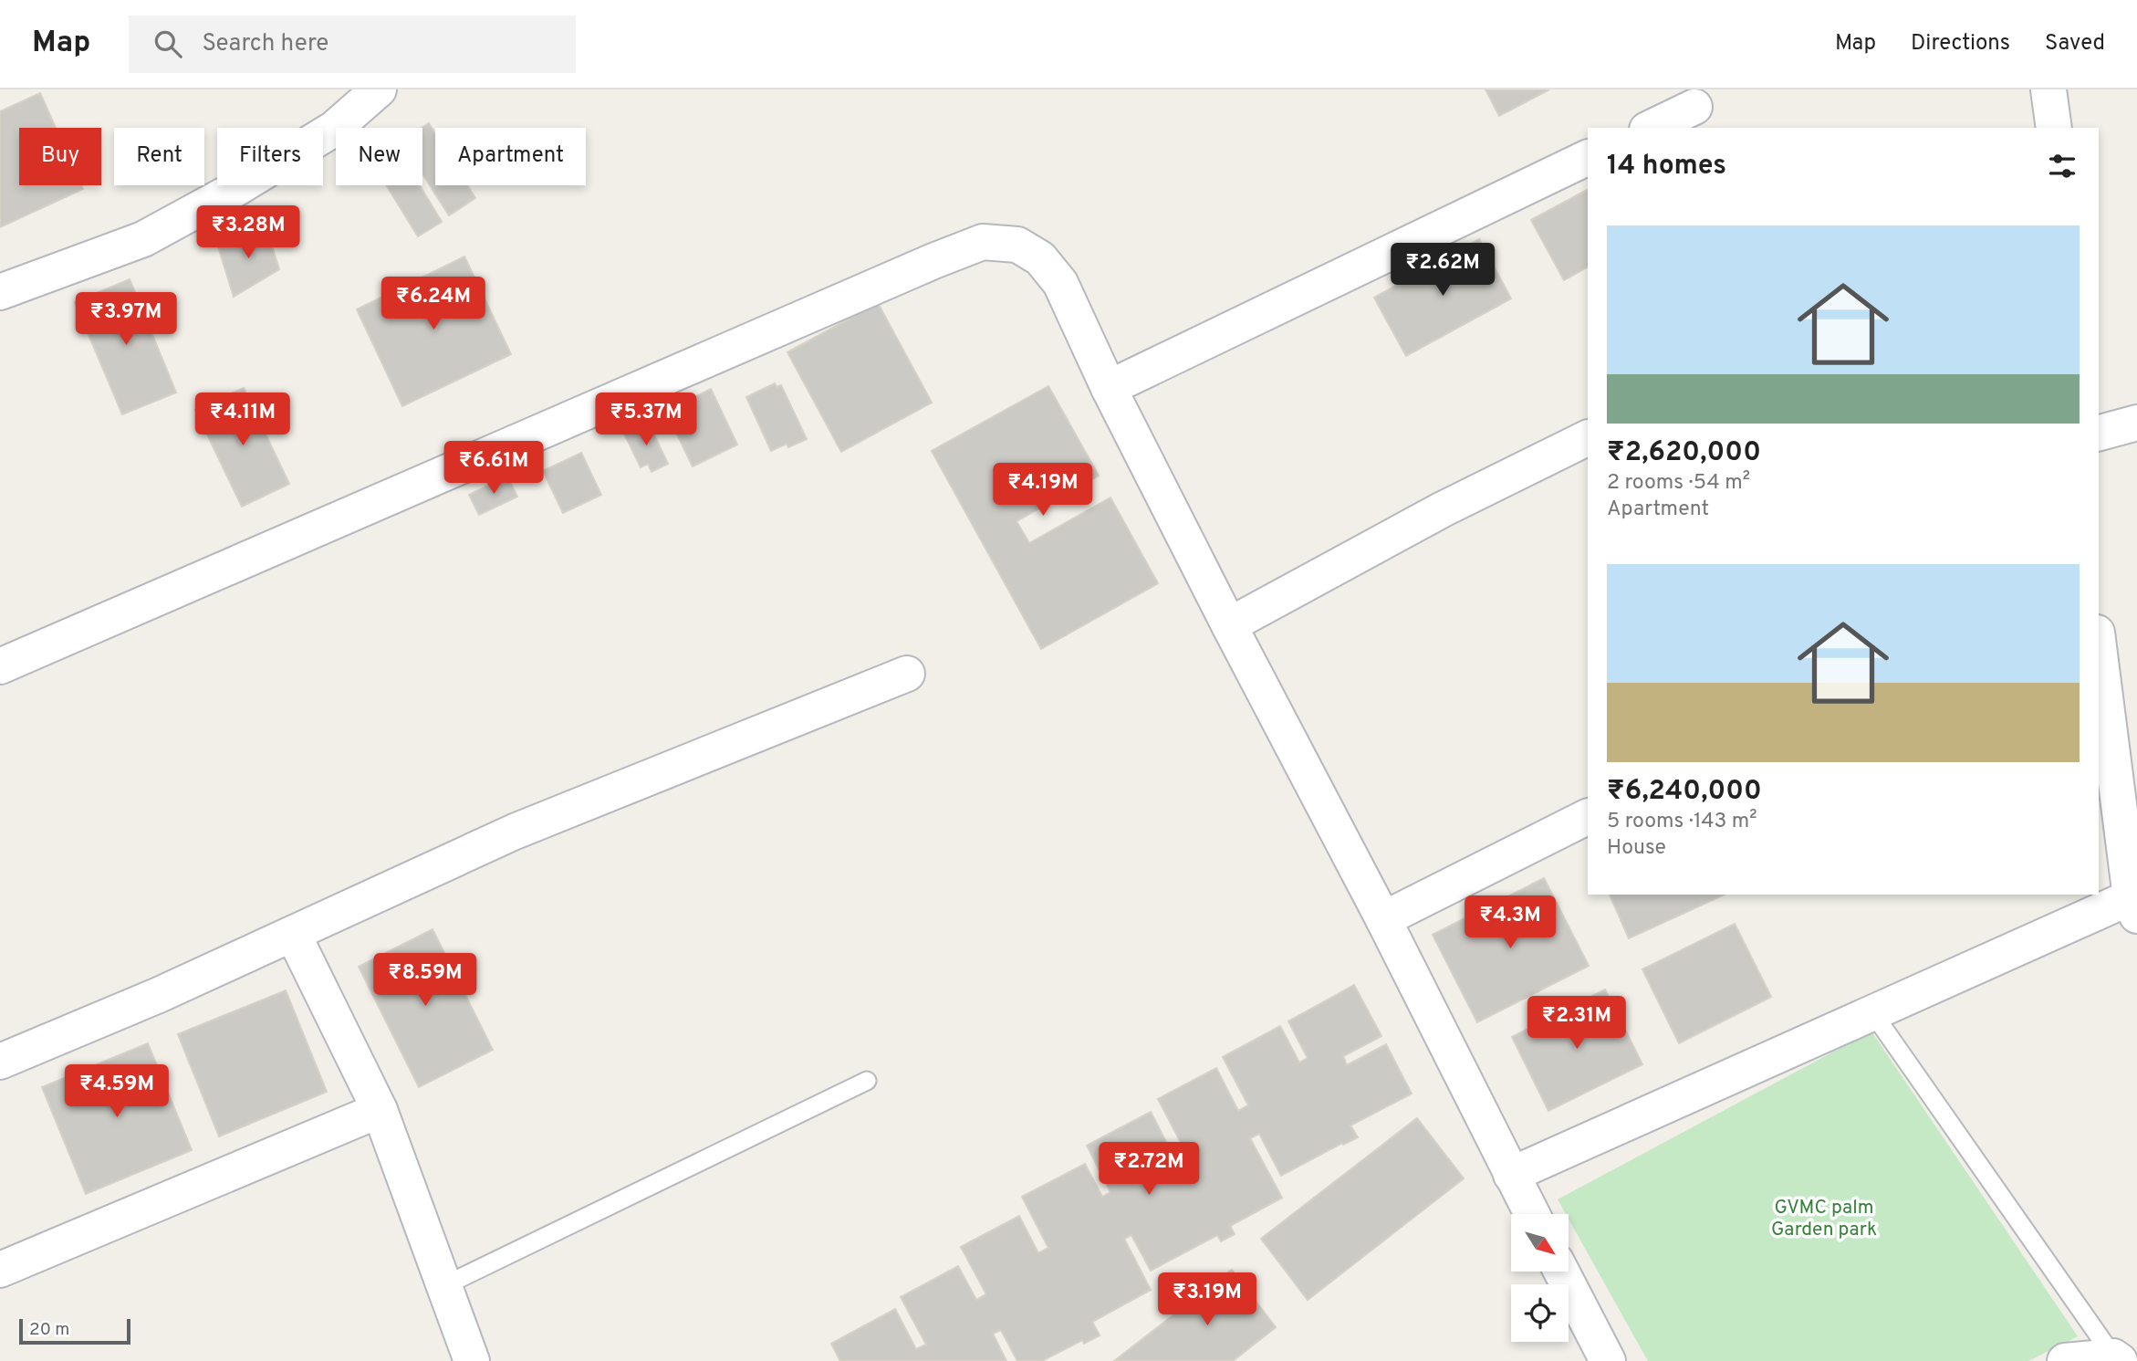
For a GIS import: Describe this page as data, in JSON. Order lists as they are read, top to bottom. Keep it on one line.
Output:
{"parks":["GVMC palm Garden park"],"scale_bar":"20 m","north":"bottom right","page":{"header":"Map","search":"Search here","nav":["Map","Directions","Saved"],"chip":["Buy","Rent","Filters","New","Apartment"],"heading":"14 homes","list":[{"name":"₹2,620,000","note":"2 rooms · 54 m² · Apartment"},{"name":"₹6,240,000","note":"5 rooms · 143 m² · House"}],"price":["₹3.28M","₹2.62M","₹6.24M","₹3.97M","₹4.11M","₹5.37M","₹6.61M","₹4.19M","₹4.3M","₹8.59M","₹2.31M","₹4.59M","₹2.72M","₹3.19M"],"scale":"20 m"}}
